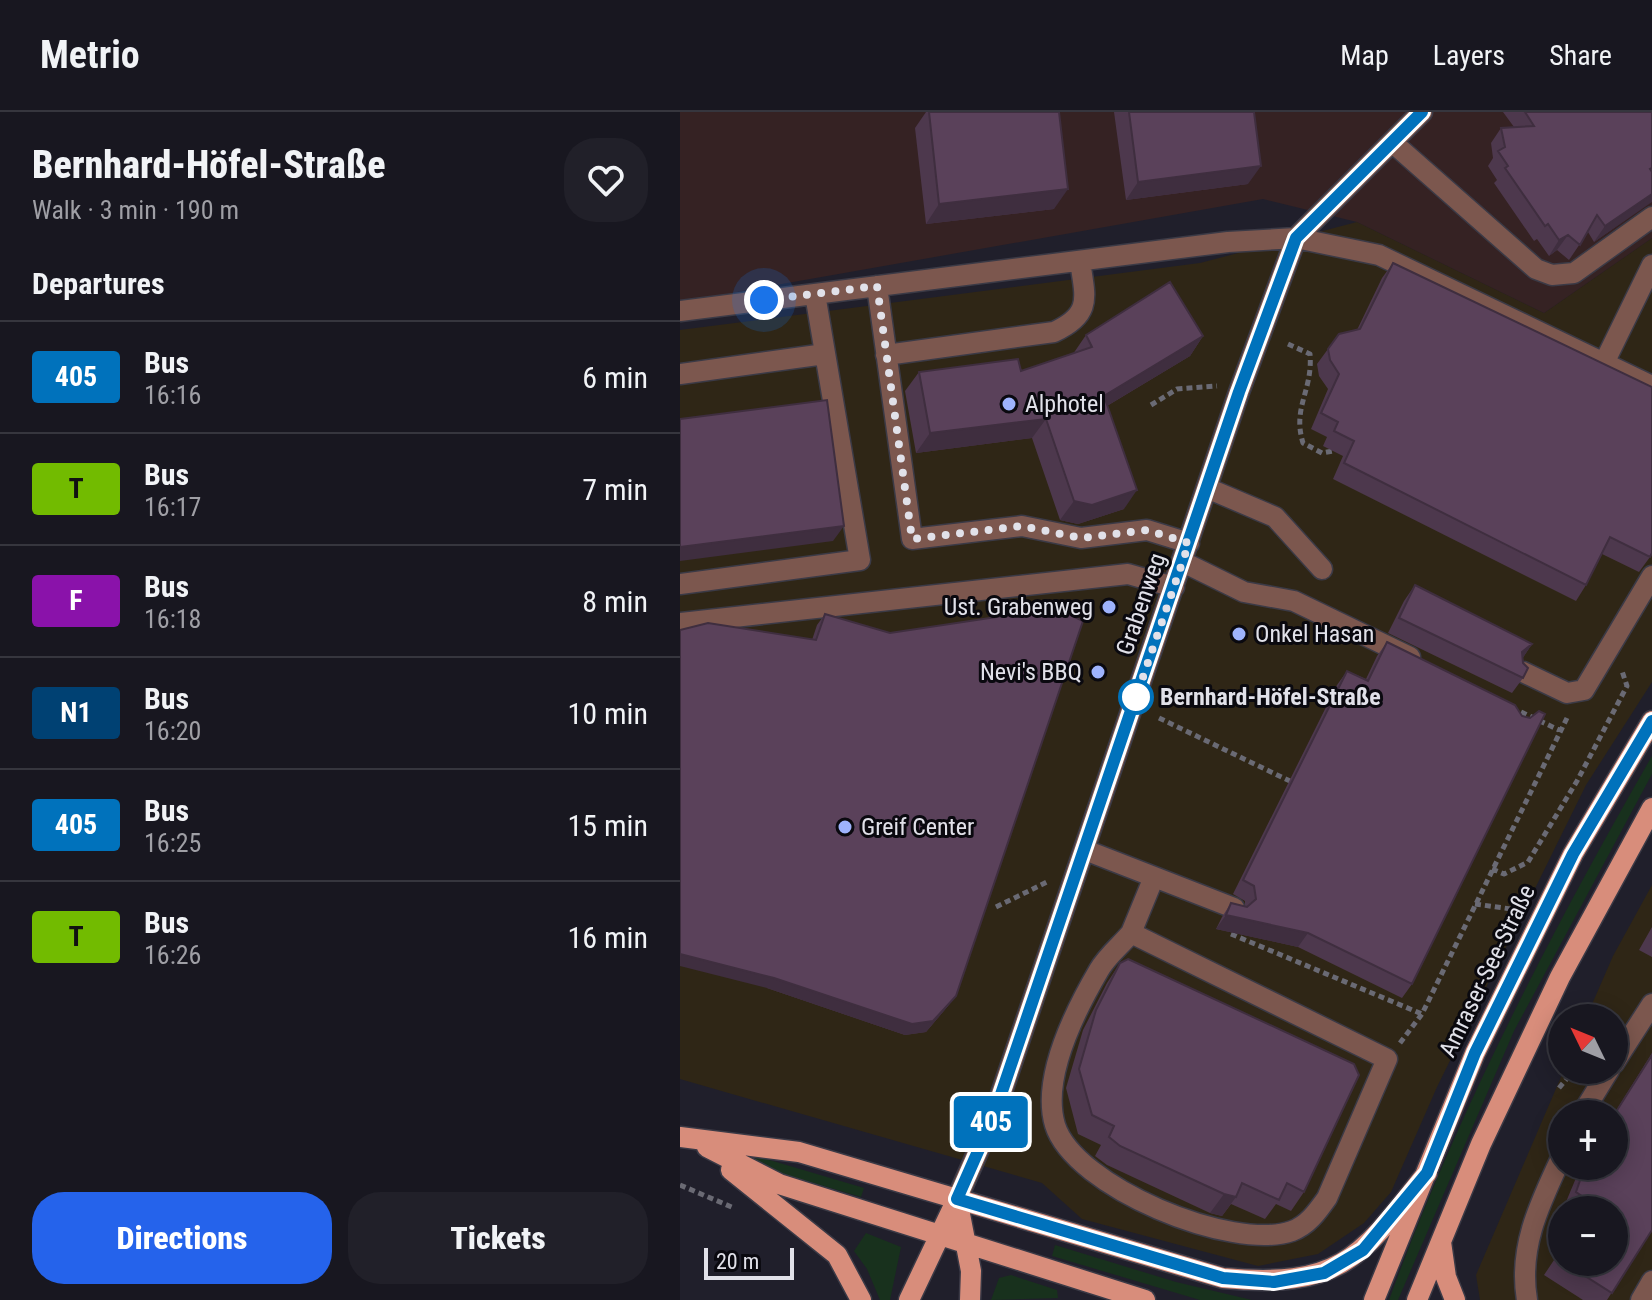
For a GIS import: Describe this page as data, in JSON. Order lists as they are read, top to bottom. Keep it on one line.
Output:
{"streets":{"main road":["Amraser-See-Straße"],"street":["Grabenweg"]},"places":["Alphotel","Ust. Grabenweg","Onkel Hasan","Nevi's BBQ","Bernhard-Höfel-Straße","Greif Center"],"lines":["bus line 405"],"scale_bar":"20 m","north":"top left","page":{"header":"Metrio","nav":["Map","Layers","Share"],"heading":[["Bernhard-Höfel-Straße","Walk · 3 min · 190 m"],"Departures"],"on_map":"405","list":[{"mark":"405","name":"Bus","note":"16:16","value":"6 min"},{"mark":"T","name":"Bus","note":"16:17","value":"7 min"},{"mark":"F","name":"Bus","note":"16:18","value":"8 min"},{"mark":"N1","name":"Bus","note":"16:20","value":"10 min"},{"mark":"405","name":"Bus","note":"16:25","value":"15 min"},{"mark":"T","name":"Bus","note":"16:26","value":"16 min"}],"map_buttons":["+","−"],"buttons":["Directions","Tickets"],"scale":"20 m"}}
